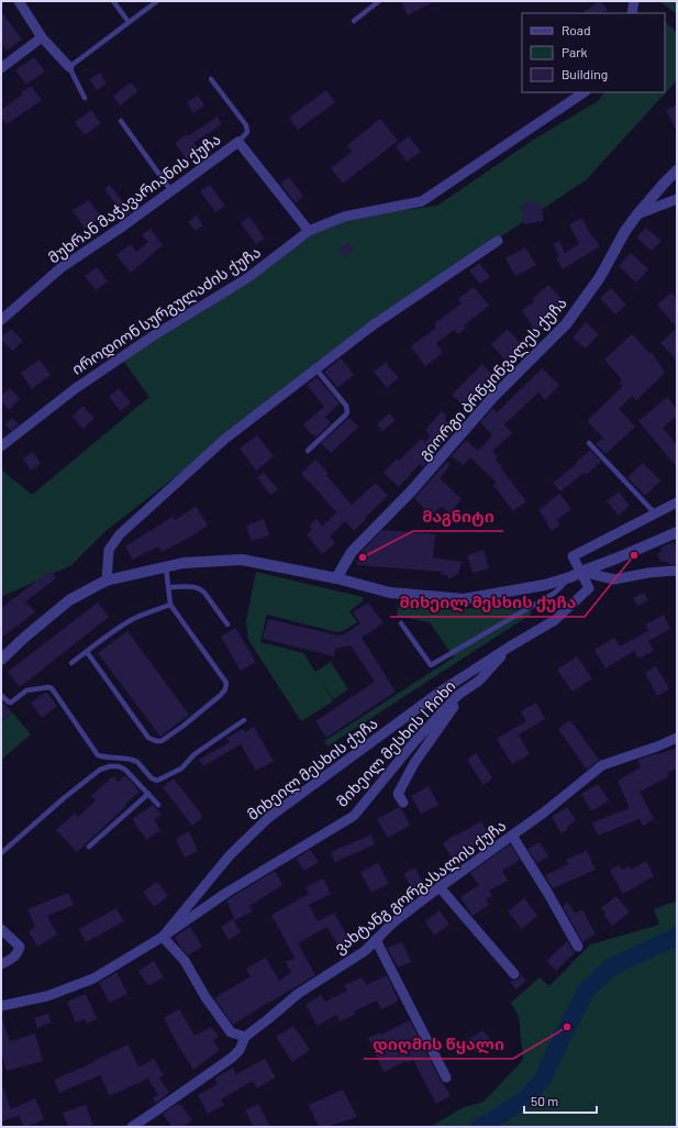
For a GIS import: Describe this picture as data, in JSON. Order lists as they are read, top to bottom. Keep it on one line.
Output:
{"streets":{"street":["მუხრან მაჭავარიანის ქუჩა","იროდიონ სურგულაძის ქუჩა","გიორგი ბრწყინვალეს ქუჩა","მიხეილ მესხის I ჩიხი","მიხეილ მესხის ქუჩა","ვახტანგ გორგასალის ქუჩა"]},"crossings":[["მუხრან მაჭავარიანის ქუჩა","იროდიონ სურგულაძის ქუჩა"],["მიხეილ მესხის I ჩიხი","მიხეილ მესხის ქუჩა"]],"places":["მიხეილ მესხის ქუჩა","მაგნიტი","დიღმის წყალი"],"legend":["Road","Park","Building"],"scale_bar":"50 m"}
